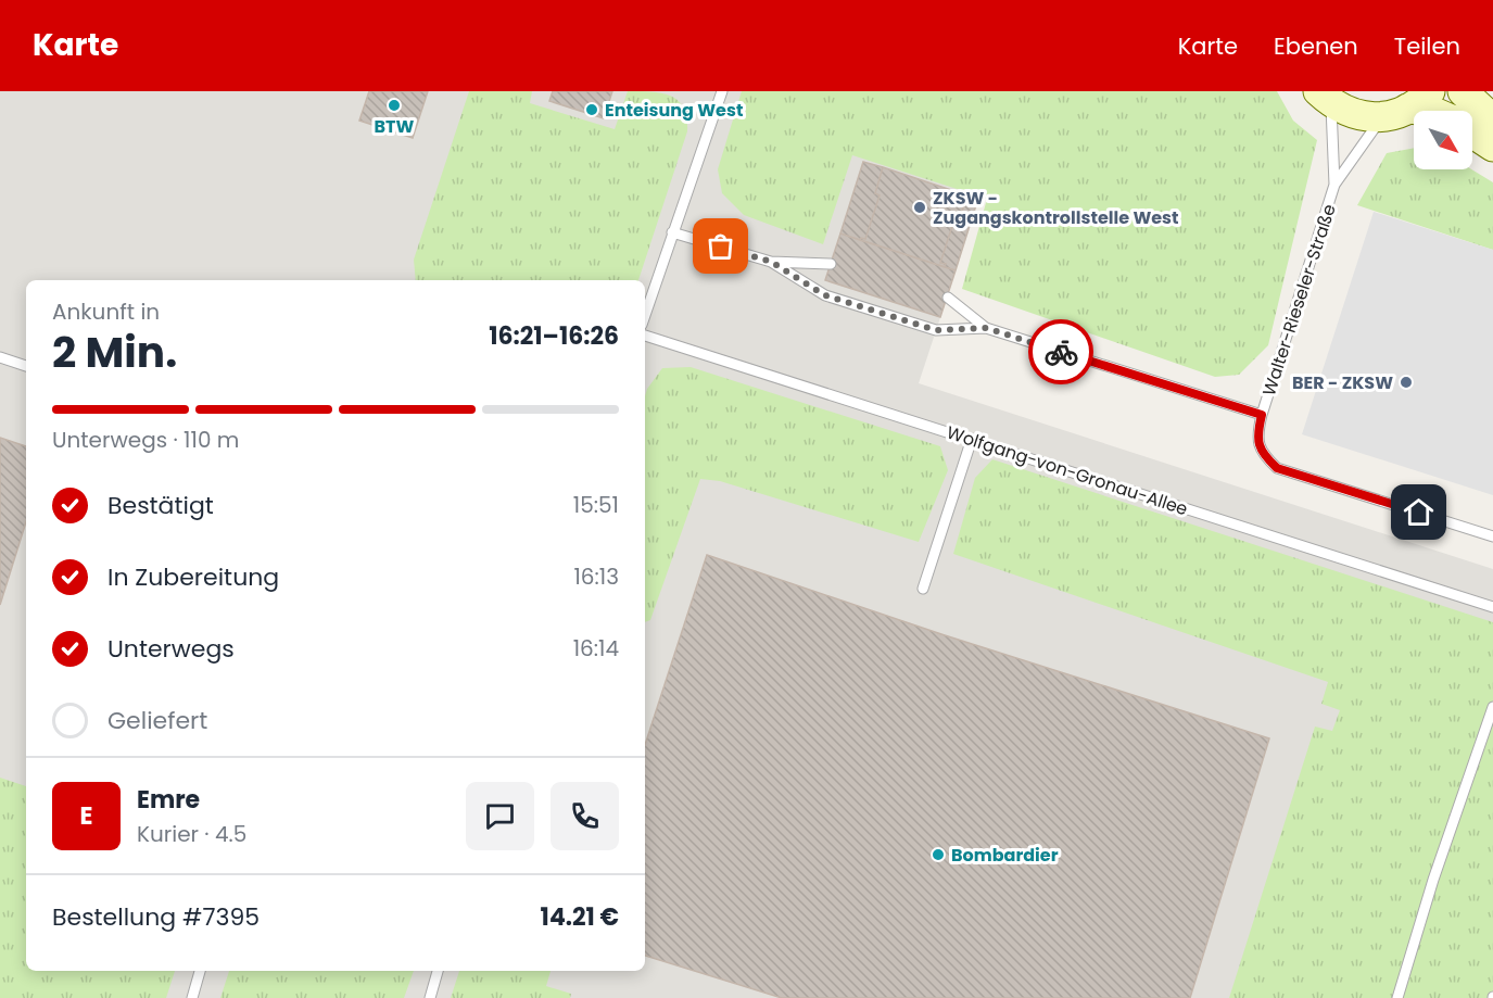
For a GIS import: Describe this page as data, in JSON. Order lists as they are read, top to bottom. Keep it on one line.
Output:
{"streets":{"lane":["Walter-Rieseler-Straße","Wolfgang-von-Gronau-Allee"]},"places":["BTW","Enteisung West","ZKSW - Zugangskontrollstelle West","BER - ZKSW","Bombardier"],"north":"bottom right","page":{"header":"Karte","nav":["Karte","Ebenen","Teilen"],"heading":["2 Min.","Ankunft in","16:21–16:26"],"panel":["Emre","Kurier · 4.5","Bestellung #7395","14.21 €"],"bar":"Unterwegs · 110 m","list":[["Bestätigt","15:51"],["In Zubereitung","16:13"],["Unterwegs","16:14"],"Geliefert"],"round":"E"}}
